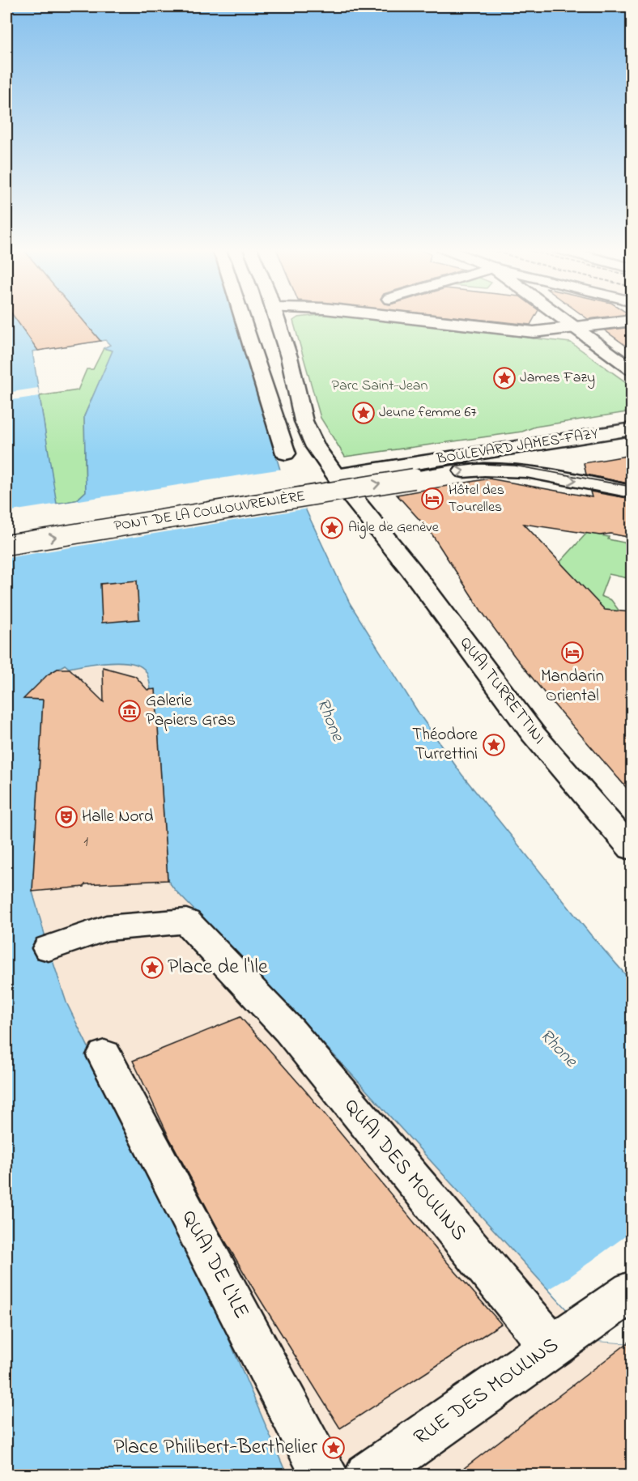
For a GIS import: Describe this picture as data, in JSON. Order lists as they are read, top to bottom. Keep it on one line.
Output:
{"streets":{"street":["BOULEVARD JAMES-FAZY","PONT DE LA COULOUVRENIÈRE","QUAI TURRETTINI","QUAI DES MOULINS","QUAI DE L'ILE","RUE DES MOULINS"]},"crossings":[["BOULEVARD JAMES-FAZY","PONT DE LA COULOUVRENIÈRE"],["QUAI DES MOULINS","RUE DES MOULINS"]],"water":["Rhone"],"parks":["Parc Saint-Jean"],"places":{"place":["James Fazy","Jeune femme 67","Aigle de Genève","Théodore Turrettini","Place de l'Ile","Place Philibert-Berthelier"],"hotel":["Hôtel des Tourelles","Mandarin Oriental"],"museum":["Galerie Papiers Gras"],"theatre":["Halle Nord"]},"house_numbers":["1"]}
